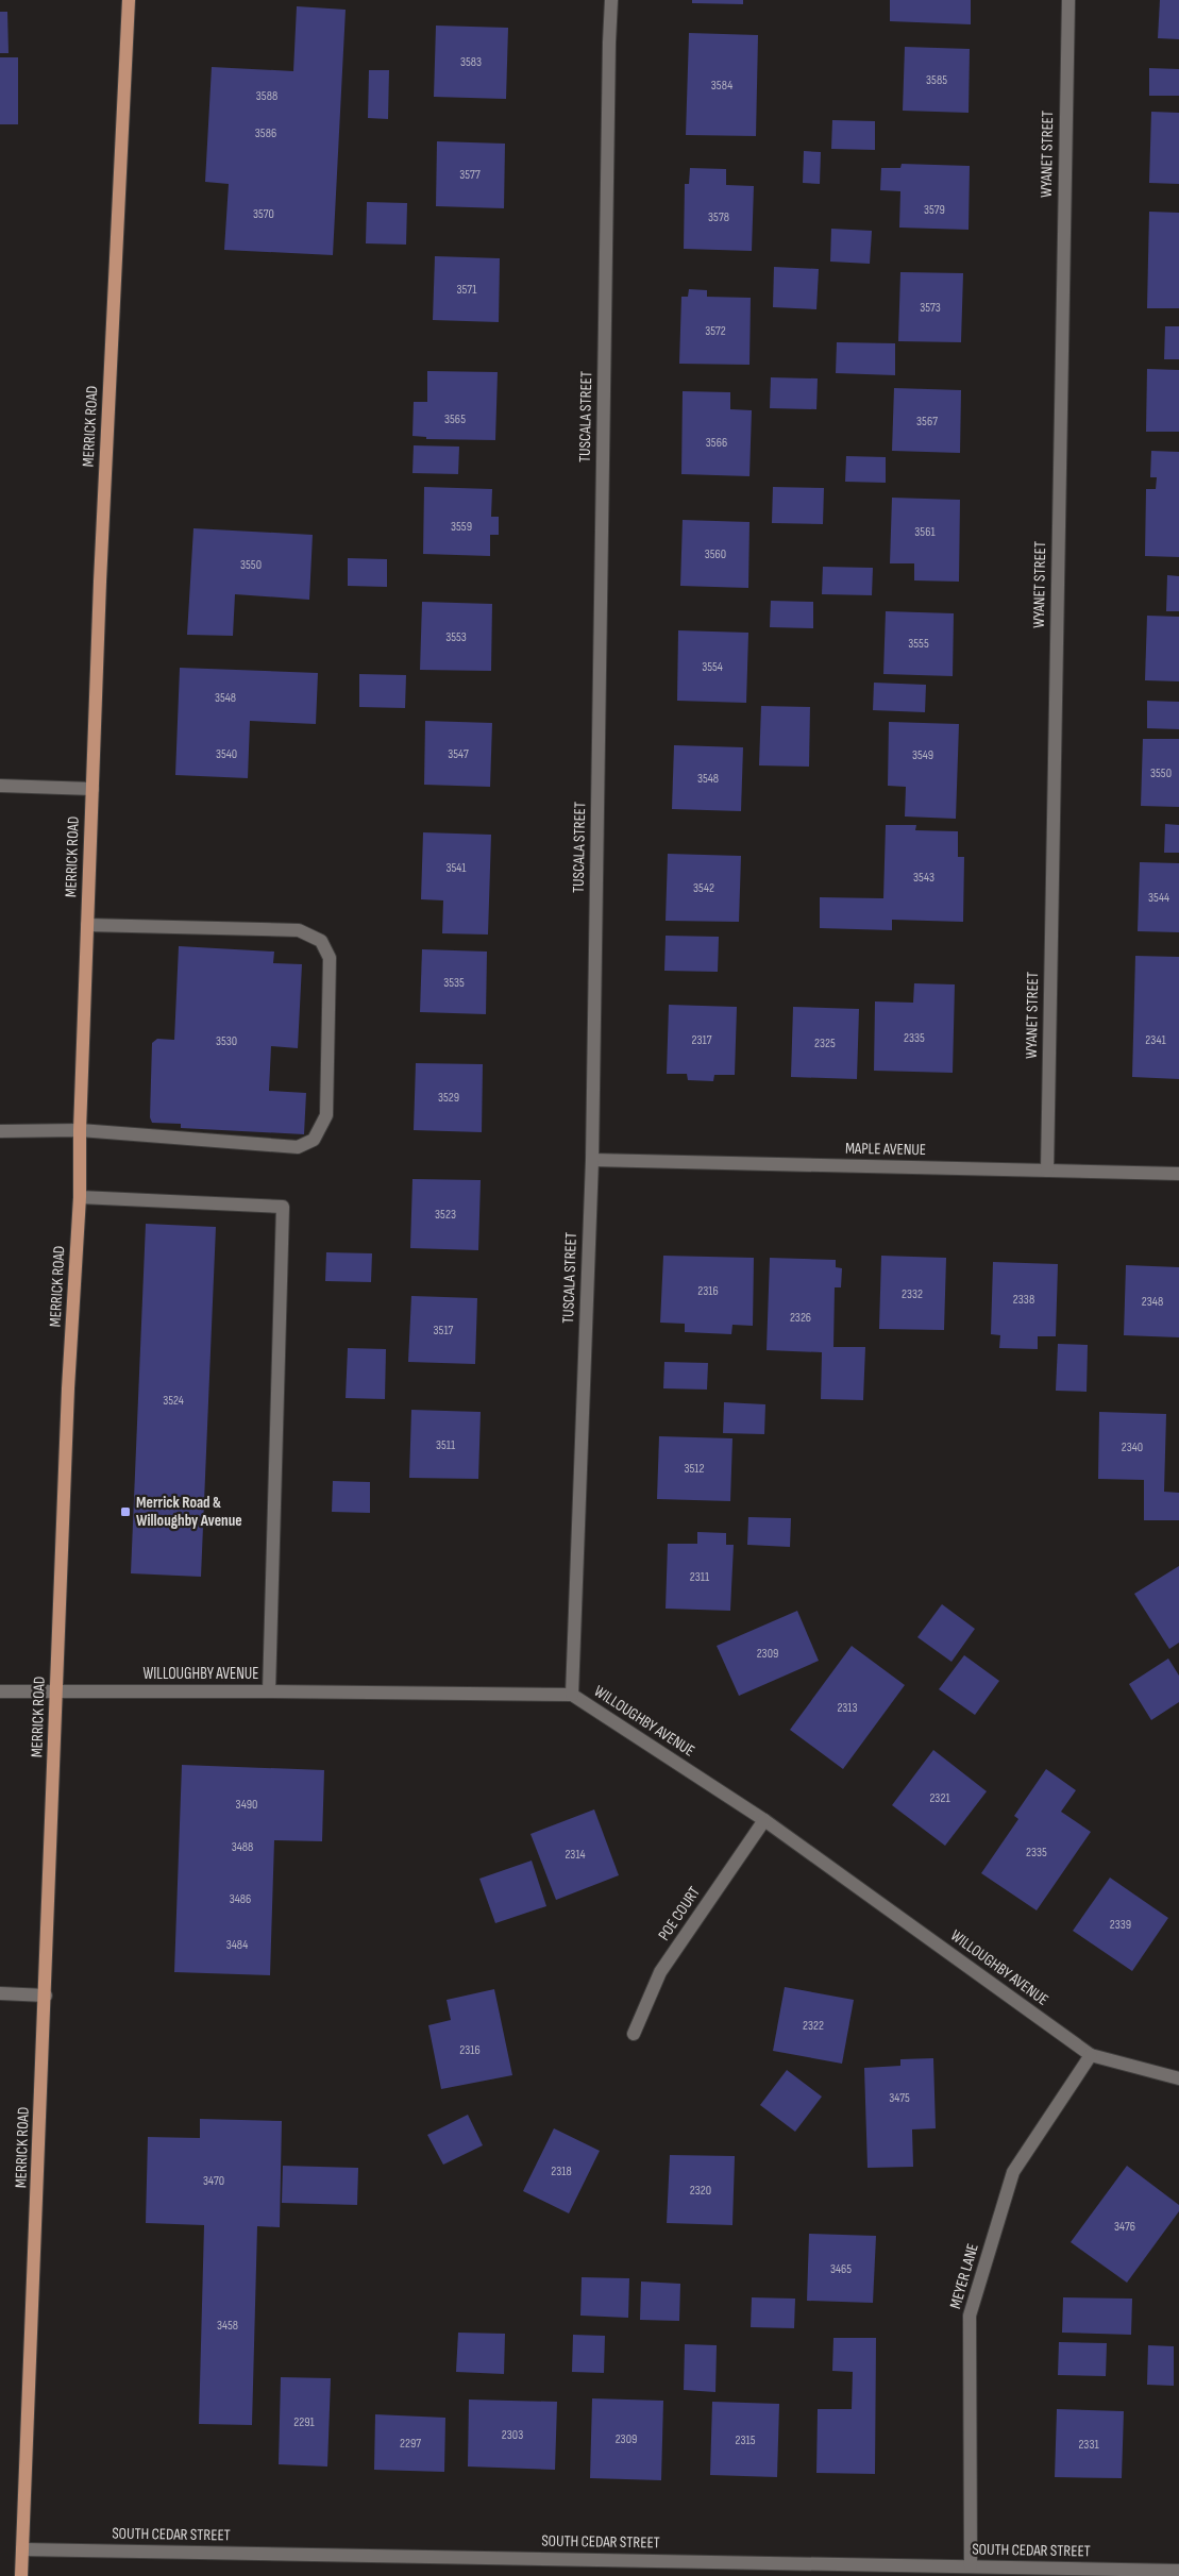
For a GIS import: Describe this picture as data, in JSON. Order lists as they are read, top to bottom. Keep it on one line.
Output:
{"streets":{"main road":["MERRICK ROAD"],"street":["WYANET STREET","TUSCALA STREET","MAPLE AVENUE","WILLOUGHBY AVENUE","POE COURT","MEYER LANE","SOUTH CEDAR STREET"]},"crossings":[["WYANET STREET","MAPLE AVENUE"],["TUSCALA STREET","MAPLE AVENUE"],["TUSCALA STREET","WILLOUGHBY AVENUE"],["MERRICK ROAD","WILLOUGHBY AVENUE"],["MERRICK ROAD","SOUTH CEDAR STREET"],["WILLOUGHBY AVENUE","POE COURT"],["WILLOUGHBY AVENUE","MEYER LANE"],["MEYER LANE","SOUTH CEDAR STREET"]],"places":{"transit":["Merrick Road & Willoughby Avenue"]},"house_numbers":["3583","3585","3584","3588","3586","3577","3579","3570","3578","3571","3573","3572","3565","3567","3566","3559","3561","3560","3550","3553","3555","3554","3548","3540","3547","3549","3550","3548","3541","3543","3542","3544","3535","2335","2317","2341","3530","2325","3529","3523","2316","2332","2338","2348","2326","3517","3524","3511","2340","3512","2311","2309","2313","2321","3490","3488","2335","2314","3486","2339","3484","2322","2316","3475","2318","3470","2320","3476","3465","3458","2291","2303","2309","2315","2297","2331"]}
